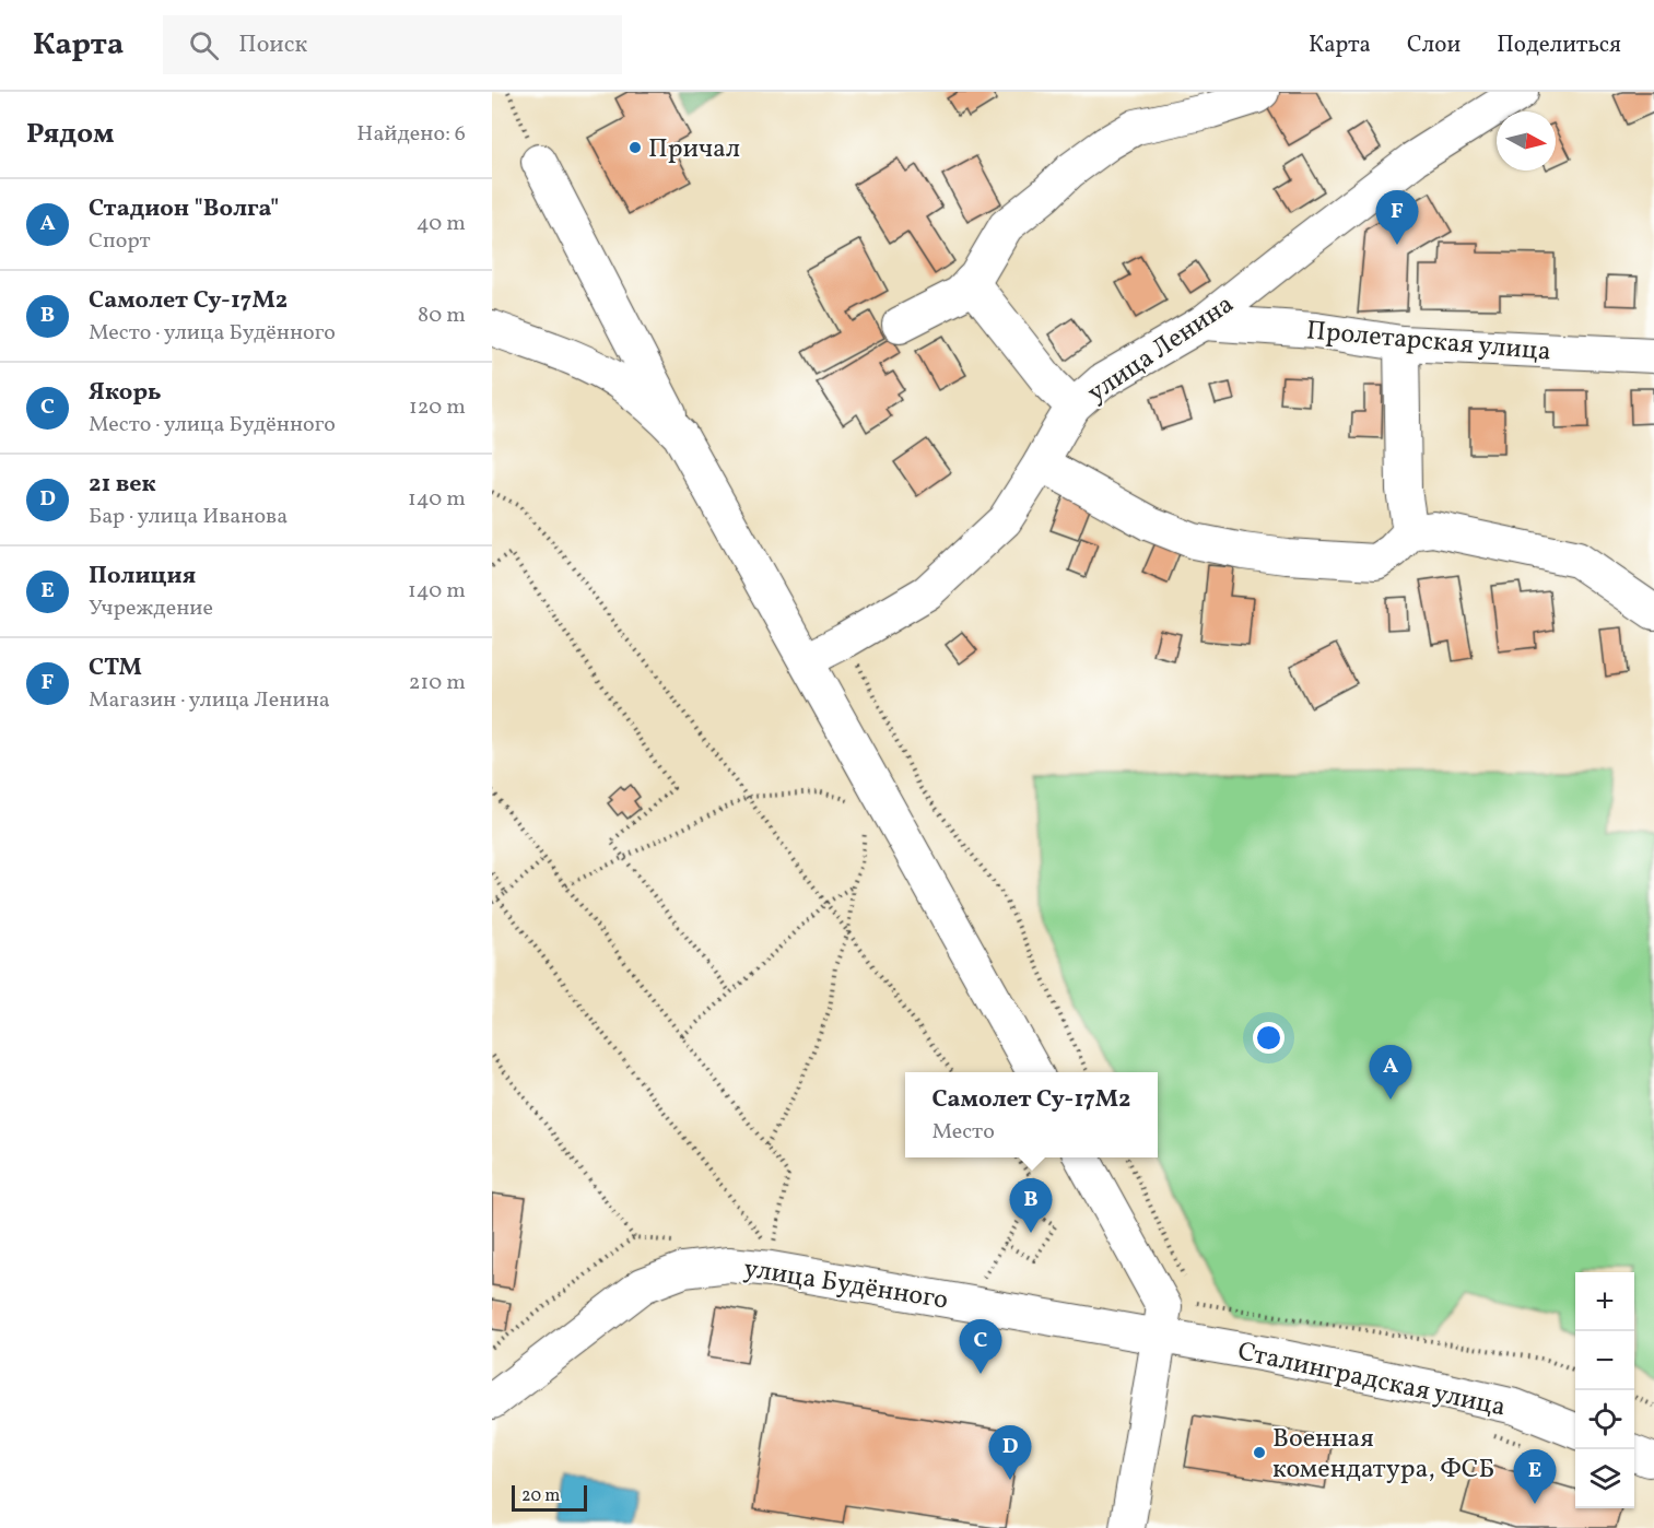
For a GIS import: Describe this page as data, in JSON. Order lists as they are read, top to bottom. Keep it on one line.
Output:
{"streets":{"street":["Пролетарская улица","улица Ленина","улица Будённого","Сталинградская улица"]},"crossings":[["Пролетарская улица","улица Ленина"],["улица Будённого","Сталинградская улица"]],"places":["Причал","Военная комендатура, ФСБ"],"scale_bar":"20 m","north":"right","page":{"header":"Карта","search":"Поиск","nav":["Карта","Слои","Поделиться"],"heading":["Рядом","Найдено: 6"],"list":[{"mark":"A","name":"Стадион \"Волга\"","note":"Спорт","value":"40 m"},{"mark":"B","name":"Самолет Су-17М2","note":"Место · улица Будённого","value":"80 m"},{"mark":"C","name":"Якорь","note":"Место · улица Будённого","value":"120 m"},{"mark":"D","name":"21 век","note":"Бар · улица Иванова","value":"140 m"},{"mark":"E","name":"Полиция","note":"Учреждение","value":"140 m"},{"mark":"F","name":"CTM","note":"Магазин · улица Ленина","value":"210 m"}],"pins":["F","A","B","C","D","E"],"popup":["Самолет Су-17М2","Место"],"map_buttons":["+","−"],"scale":"20 m"}}
